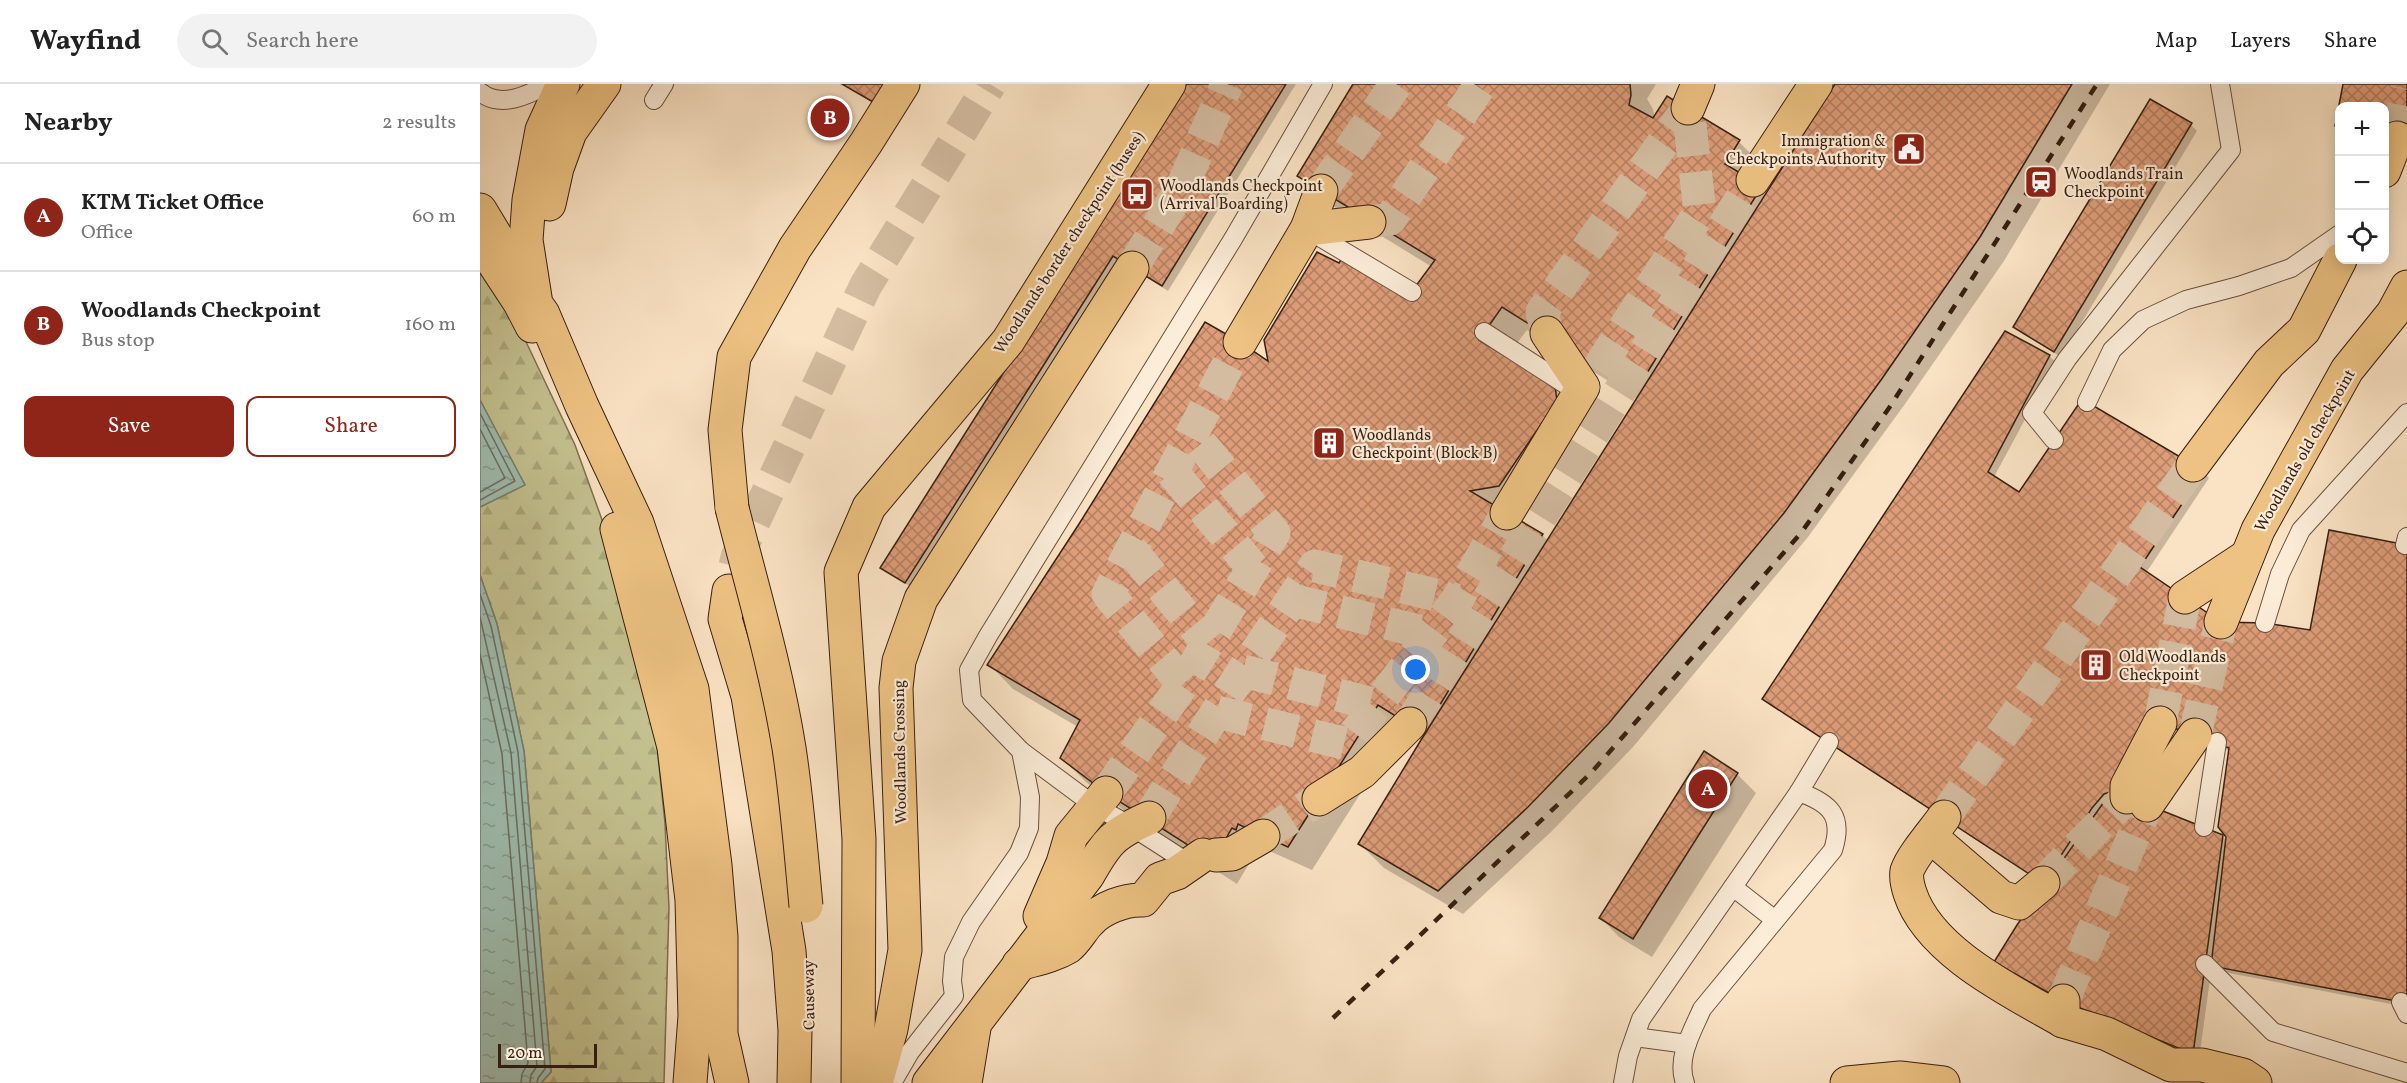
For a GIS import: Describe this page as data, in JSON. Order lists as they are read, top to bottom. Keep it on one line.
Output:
{"streets":{"main road":["Woodlands border checkpoint (buses)","Woodlands old checkpoint","Woodlands Crossing","Causeway"]},"places":{"public building":["Immigration & Checkpoints Authority"],"station":["Woodlands Train Checkpoint"],"bus stop":["Woodlands Checkpoint (Arrival Boarding)"],"building":["Woodlands Checkpoint (Block B)","Old Woodlands Checkpoint"]},"scale_bar":"20 m","page":{"header":"Wayfind","search":"Search here","nav":["Map","Layers","Share"],"heading":["Nearby","2 results"],"pins":["B","A"],"map_buttons":["+","−"],"list":[{"mark":"A","name":"KTM Ticket Office","note":"Office","value":"60 m"},{"mark":"B","name":"Woodlands Checkpoint","note":"Bus stop","value":"160 m"}],"buttons":["Save","Share"],"scale":"20 m"}}
